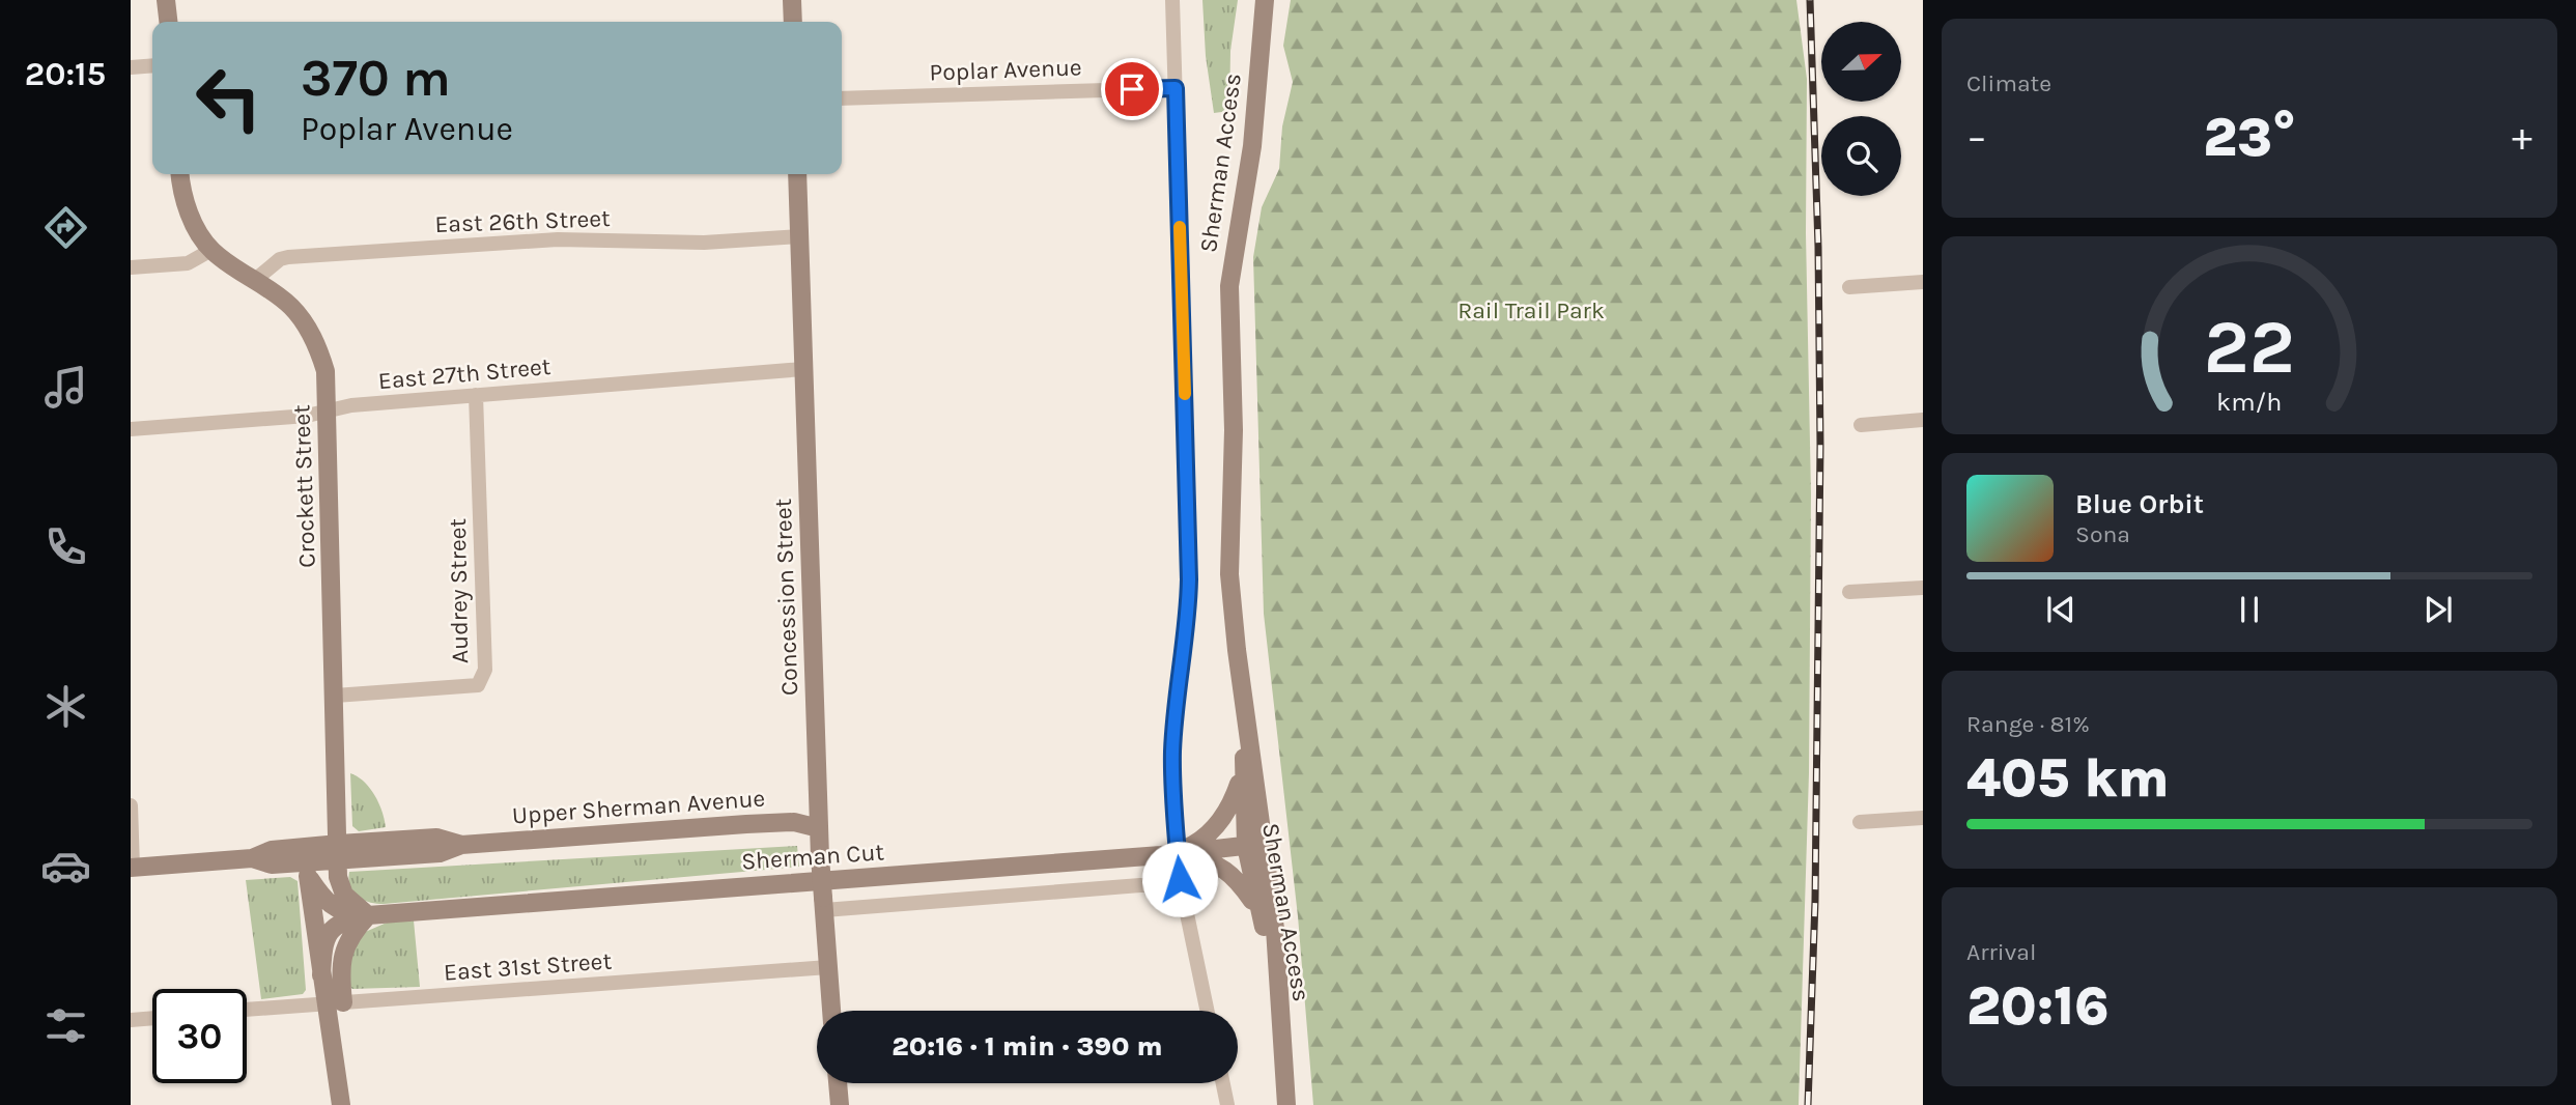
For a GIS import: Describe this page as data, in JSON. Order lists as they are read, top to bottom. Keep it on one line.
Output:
{"streets":{"main road":["Sherman Access","Crockett Street","Concession Street","Upper Sherman Avenue","Sherman Cut"],"street":["Poplar Avenue","East 26th Street","East 27th Street","Audrey Street","East 31st Street"]},"crossings":[["Sherman Access","Sherman Cut"],["East 26th Street","Crockett Street"],["East 26th Street","Concession Street"],["East 27th Street","Crockett Street"],["East 27th Street","Audrey Street"],["East 27th Street","Concession Street"],["Crockett Street","Audrey Street"],["Crockett Street","Upper Sherman Avenue"],["Crockett Street","Sherman Cut"],["Concession Street","Upper Sherman Avenue"],["Concession Street","East 31st Street"]],"parks":["Rail Trail Park"],"north":"right","page":{"tabs":"20:15","tile":["Climate",["Range · 81%","405 km"],["Arrival","20:16"]],"turn":["370 m","Poplar Avenue"],"heat":["−","23°","+"],"song":["Blue Orbit","Sona"],"limit":"30","trip":"20:16 · 1 min · 390 m","gauge":["22","km/h"]}}
